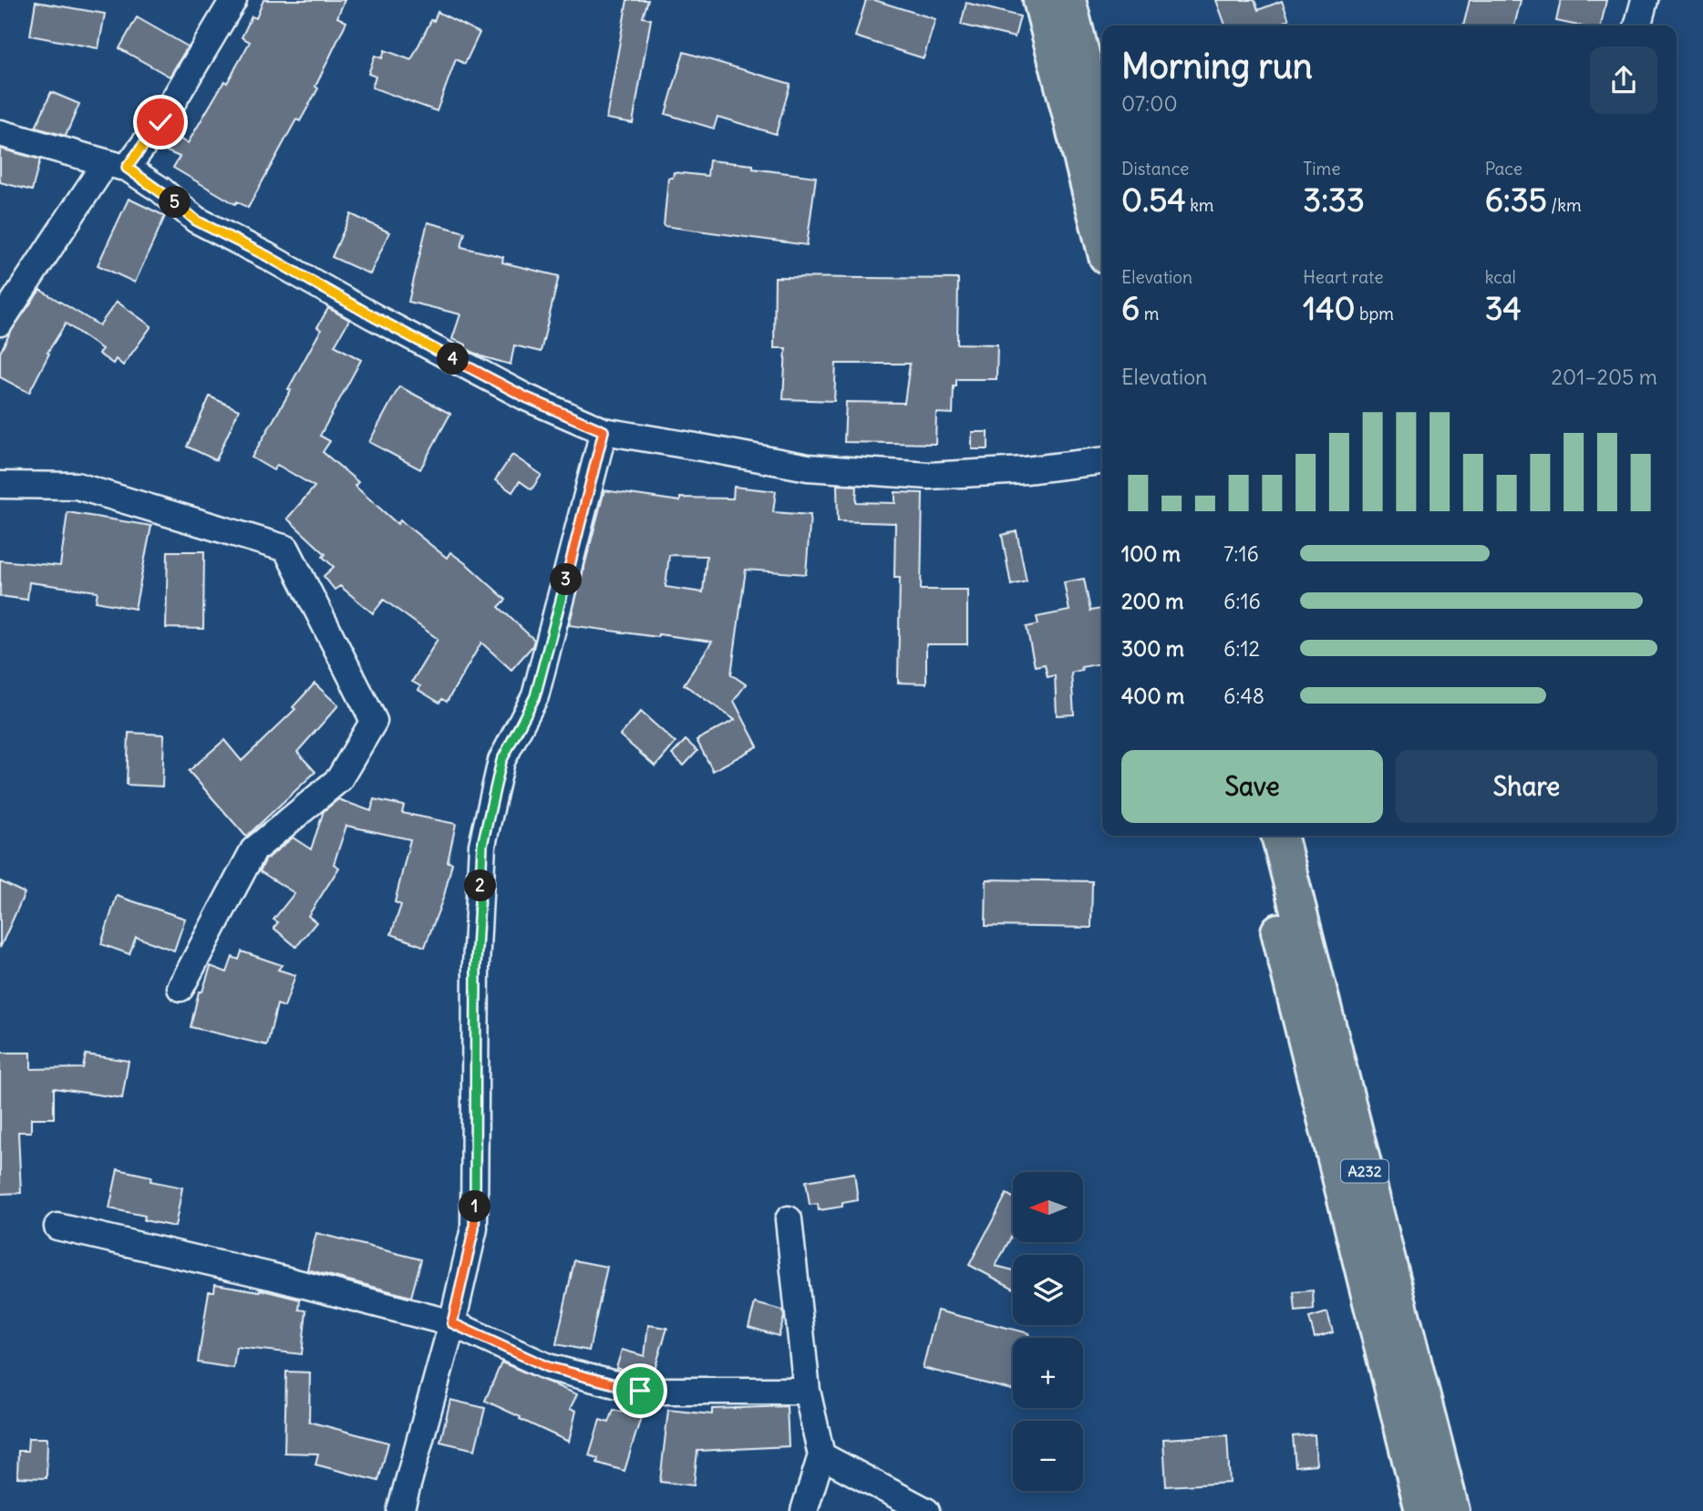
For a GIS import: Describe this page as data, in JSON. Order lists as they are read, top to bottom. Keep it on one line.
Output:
{"streets":{"highway":["A232"]},"north":"left","page":{"heading":["Morning run","07:00"],"stats":[["Distance","0.54 km"],["Time","3:33"],["Pace","6:35 /km"],["Elevation","6 m"],["Heart rate","140 bpm"],["kcal","34"]],"pins":["5","4","3","2","1"],"chart":["Elevation","201–205 m"],"list":[{"name":"100 m","note":"7:16"},{"name":"200 m","note":"6:16"},{"name":"300 m","note":"6:12"},{"name":"400 m","note":"6:48"}],"buttons":["Save","Share"],"map_buttons":["+","−"]}}
